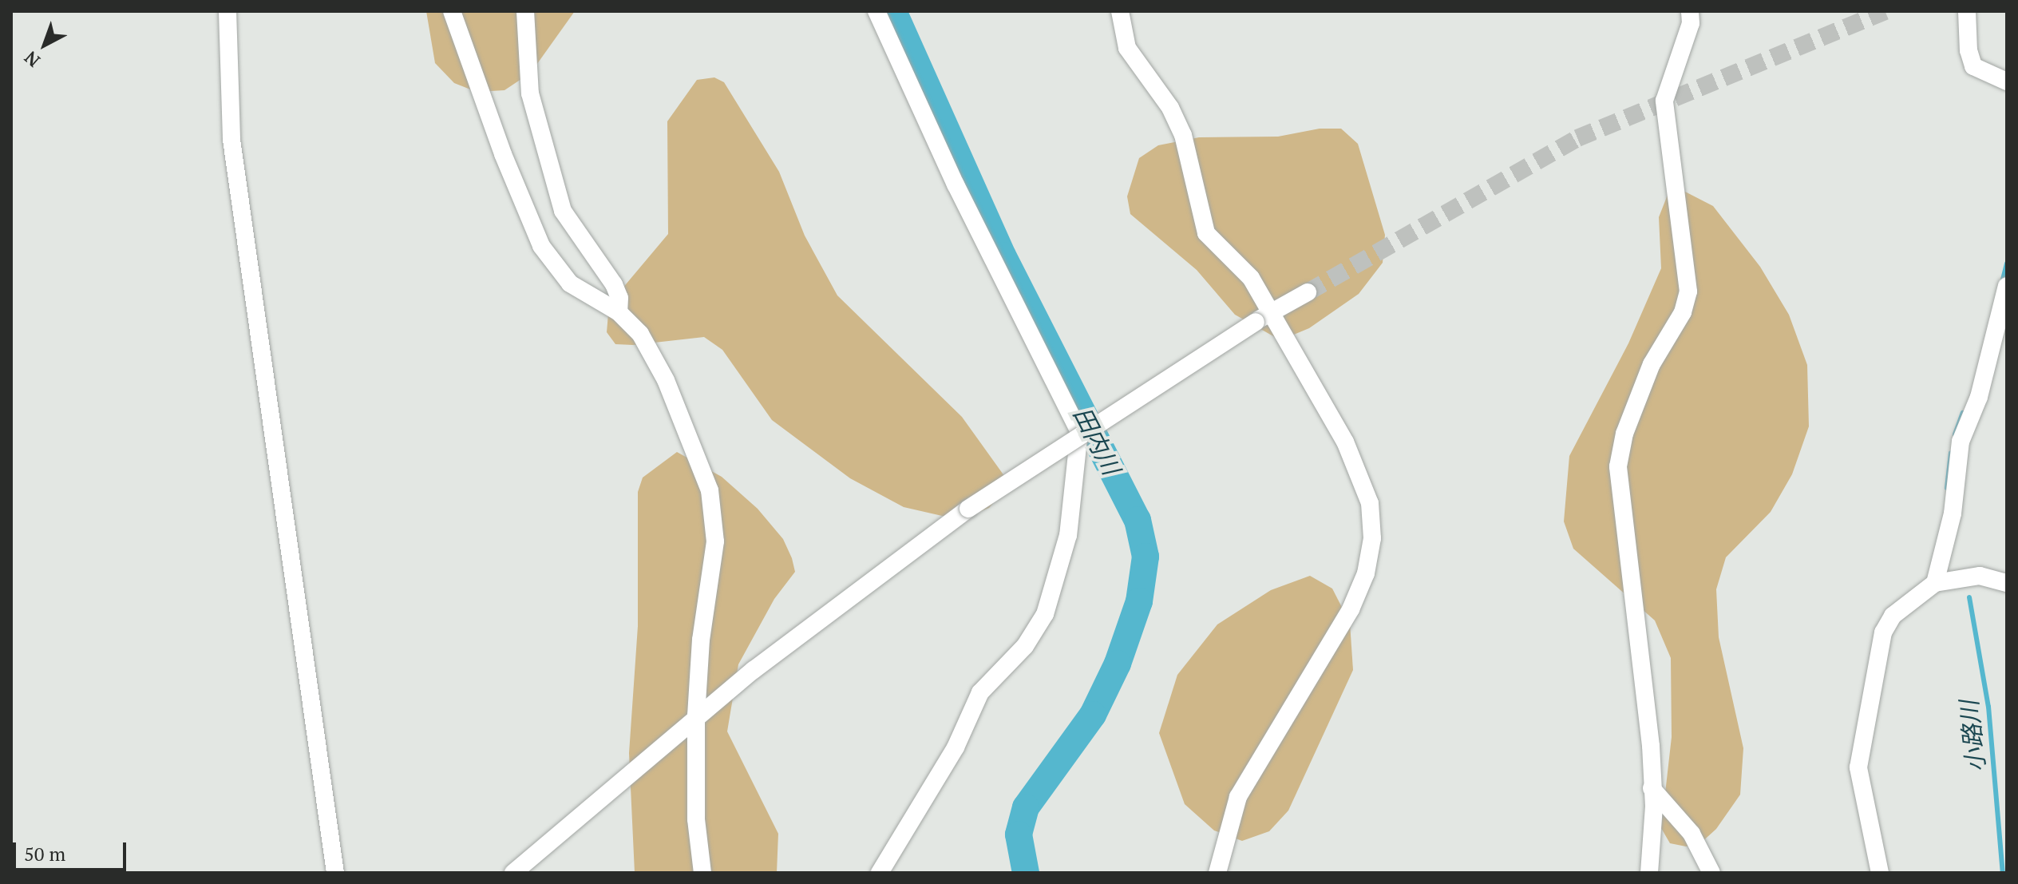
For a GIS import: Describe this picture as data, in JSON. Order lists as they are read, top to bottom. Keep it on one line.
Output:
{"water":["田内川","小路川"],"scale_bar":"50 m","north":"bottom left"}
